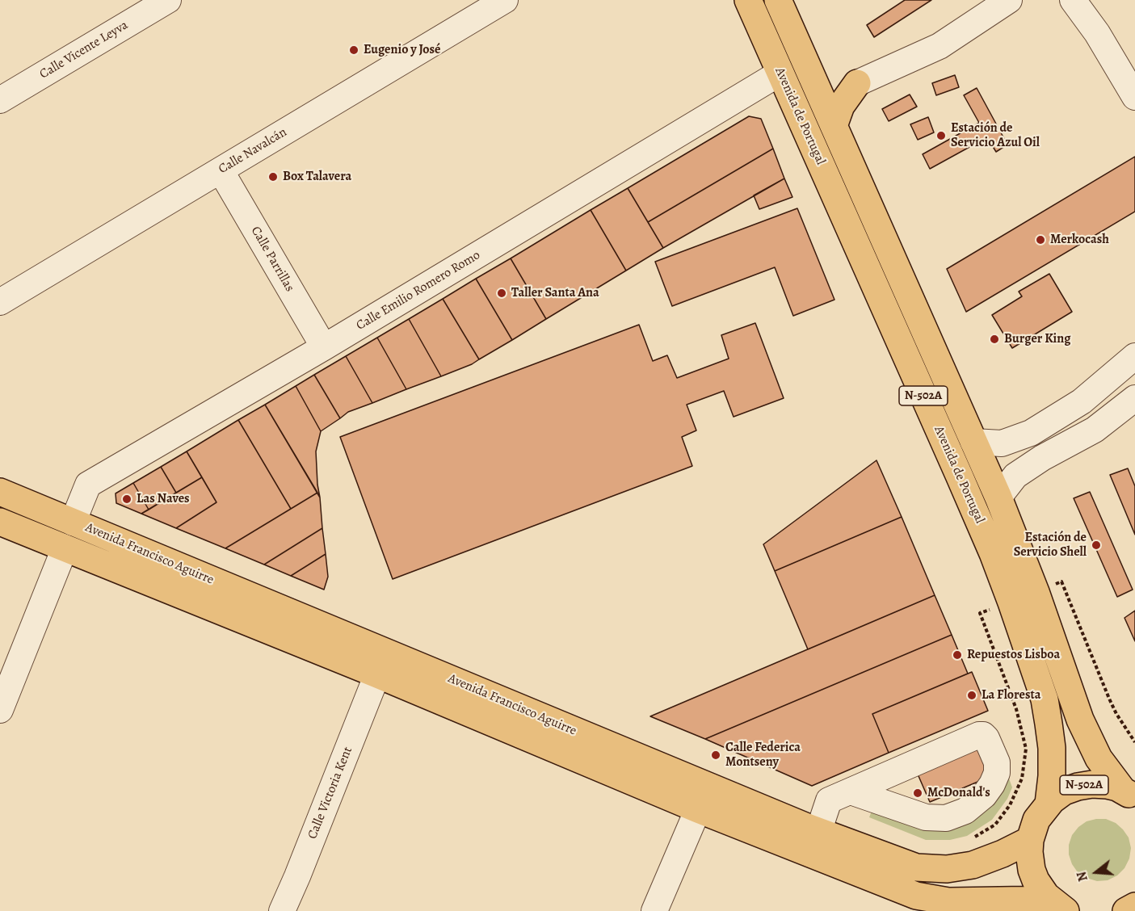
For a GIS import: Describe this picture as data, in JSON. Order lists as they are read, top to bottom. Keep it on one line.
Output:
{"streets":{"main road":["Avenida de Portugal","N-502A","Avenida Francisco Aguirre"],"street":["Calle Vicente Leyva","Calle Navalcán","Calle Parrillas","Calle Emilio Romero Romo","Calle Victoria Kent"]},"crossings":[["Avenida de Portugal","Calle Emilio Romero Romo"],["Avenida de Portugal","N-502A"],["Calle Navalcán","Calle Parrillas"],["Calle Parrillas","Calle Emilio Romero Romo"],["Calle Emilio Romero Romo","Avenida Francisco Aguirre"],["N-502A","Avenida Francisco Aguirre"],["Avenida Francisco Aguirre","Calle Victoria Kent"]],"places":["Eugenio y José","Estación de Servicio Azul Oil","Box Talavera","Merkocash","Taller Santa Ana","Burger King","Las Naves","Estación de Servicio Shell","Repuestos Lisboa","La Floresta","Calle Federica Montseny","McDonald's"],"north":"left"}
